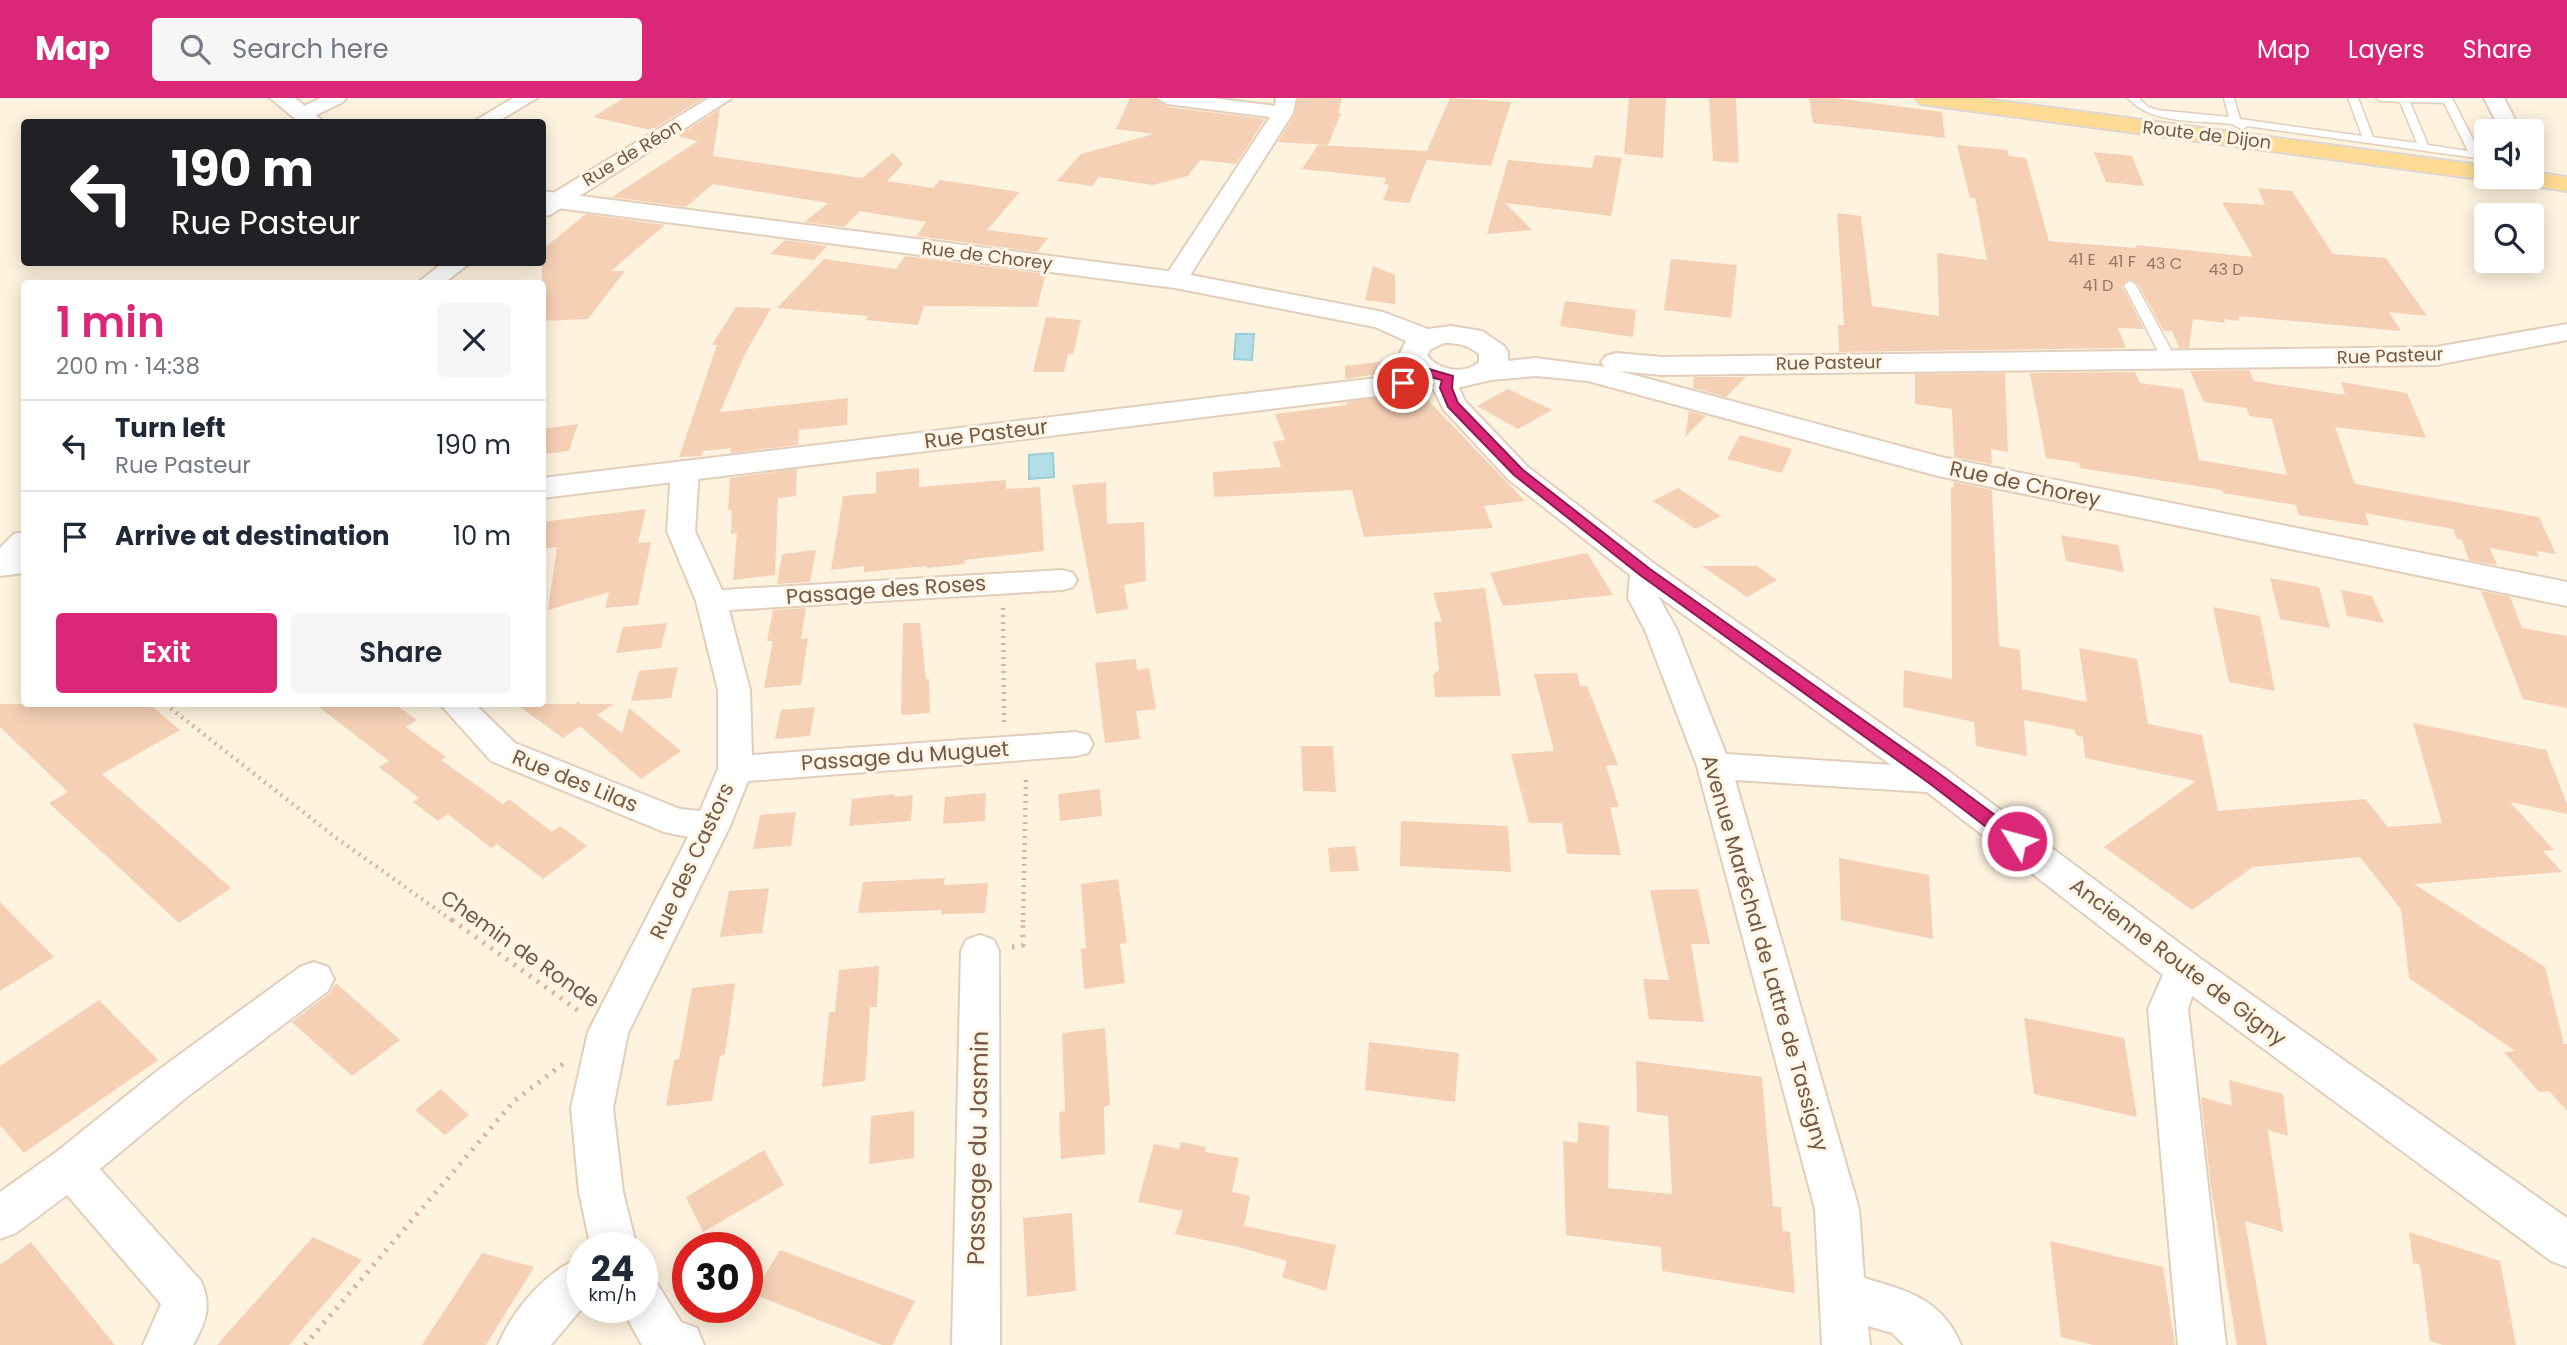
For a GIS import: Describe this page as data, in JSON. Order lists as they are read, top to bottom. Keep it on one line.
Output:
{"streets":{"main road":["Route de Dijon"],"street":["Rue de Réon","Rue de Chorey","Rue Pasteur","Passage des Roses","Passage du Muguet","Rue des Lilas","Rue des Castors","Avenue Maréchal de Lattre de Tassigny","Ancienne Route de Gigny","Passage du Jasmin"],"path":["Chemin de Ronde"]},"crossings":[["Rue de Réon","Rue de Chorey"],["Rue de Chorey","Rue Pasteur"],["Rue Pasteur","Rue des Castors"],["Rue Pasteur","Ancienne Route de Gigny"],["Passage des Roses","Rue des Castors"],["Passage du Muguet","Rue des Castors"],["Rue des Lilas","Rue des Castors"],["Rue des Castors","Chemin de Ronde"],["Avenue Maréchal de Lattre de Tassigny","Ancienne Route de Gigny"]],"house_numbers":["41 E","41 F","43 C","43 D","41 D"],"page":{"header":"Map","search":"Search here","nav":["Map","Layers","Share"],"turn":["190 m","Rue Pasteur"],"heading":["1 min","200 m · 14:38"],"list":[{"name":"Turn left","note":"Rue Pasteur","value":"190 m"},{"name":"Arrive at destination","value":"10 m"}],"buttons":["Exit","Share"],"speed":"24 km/h","limit":"30"}}
